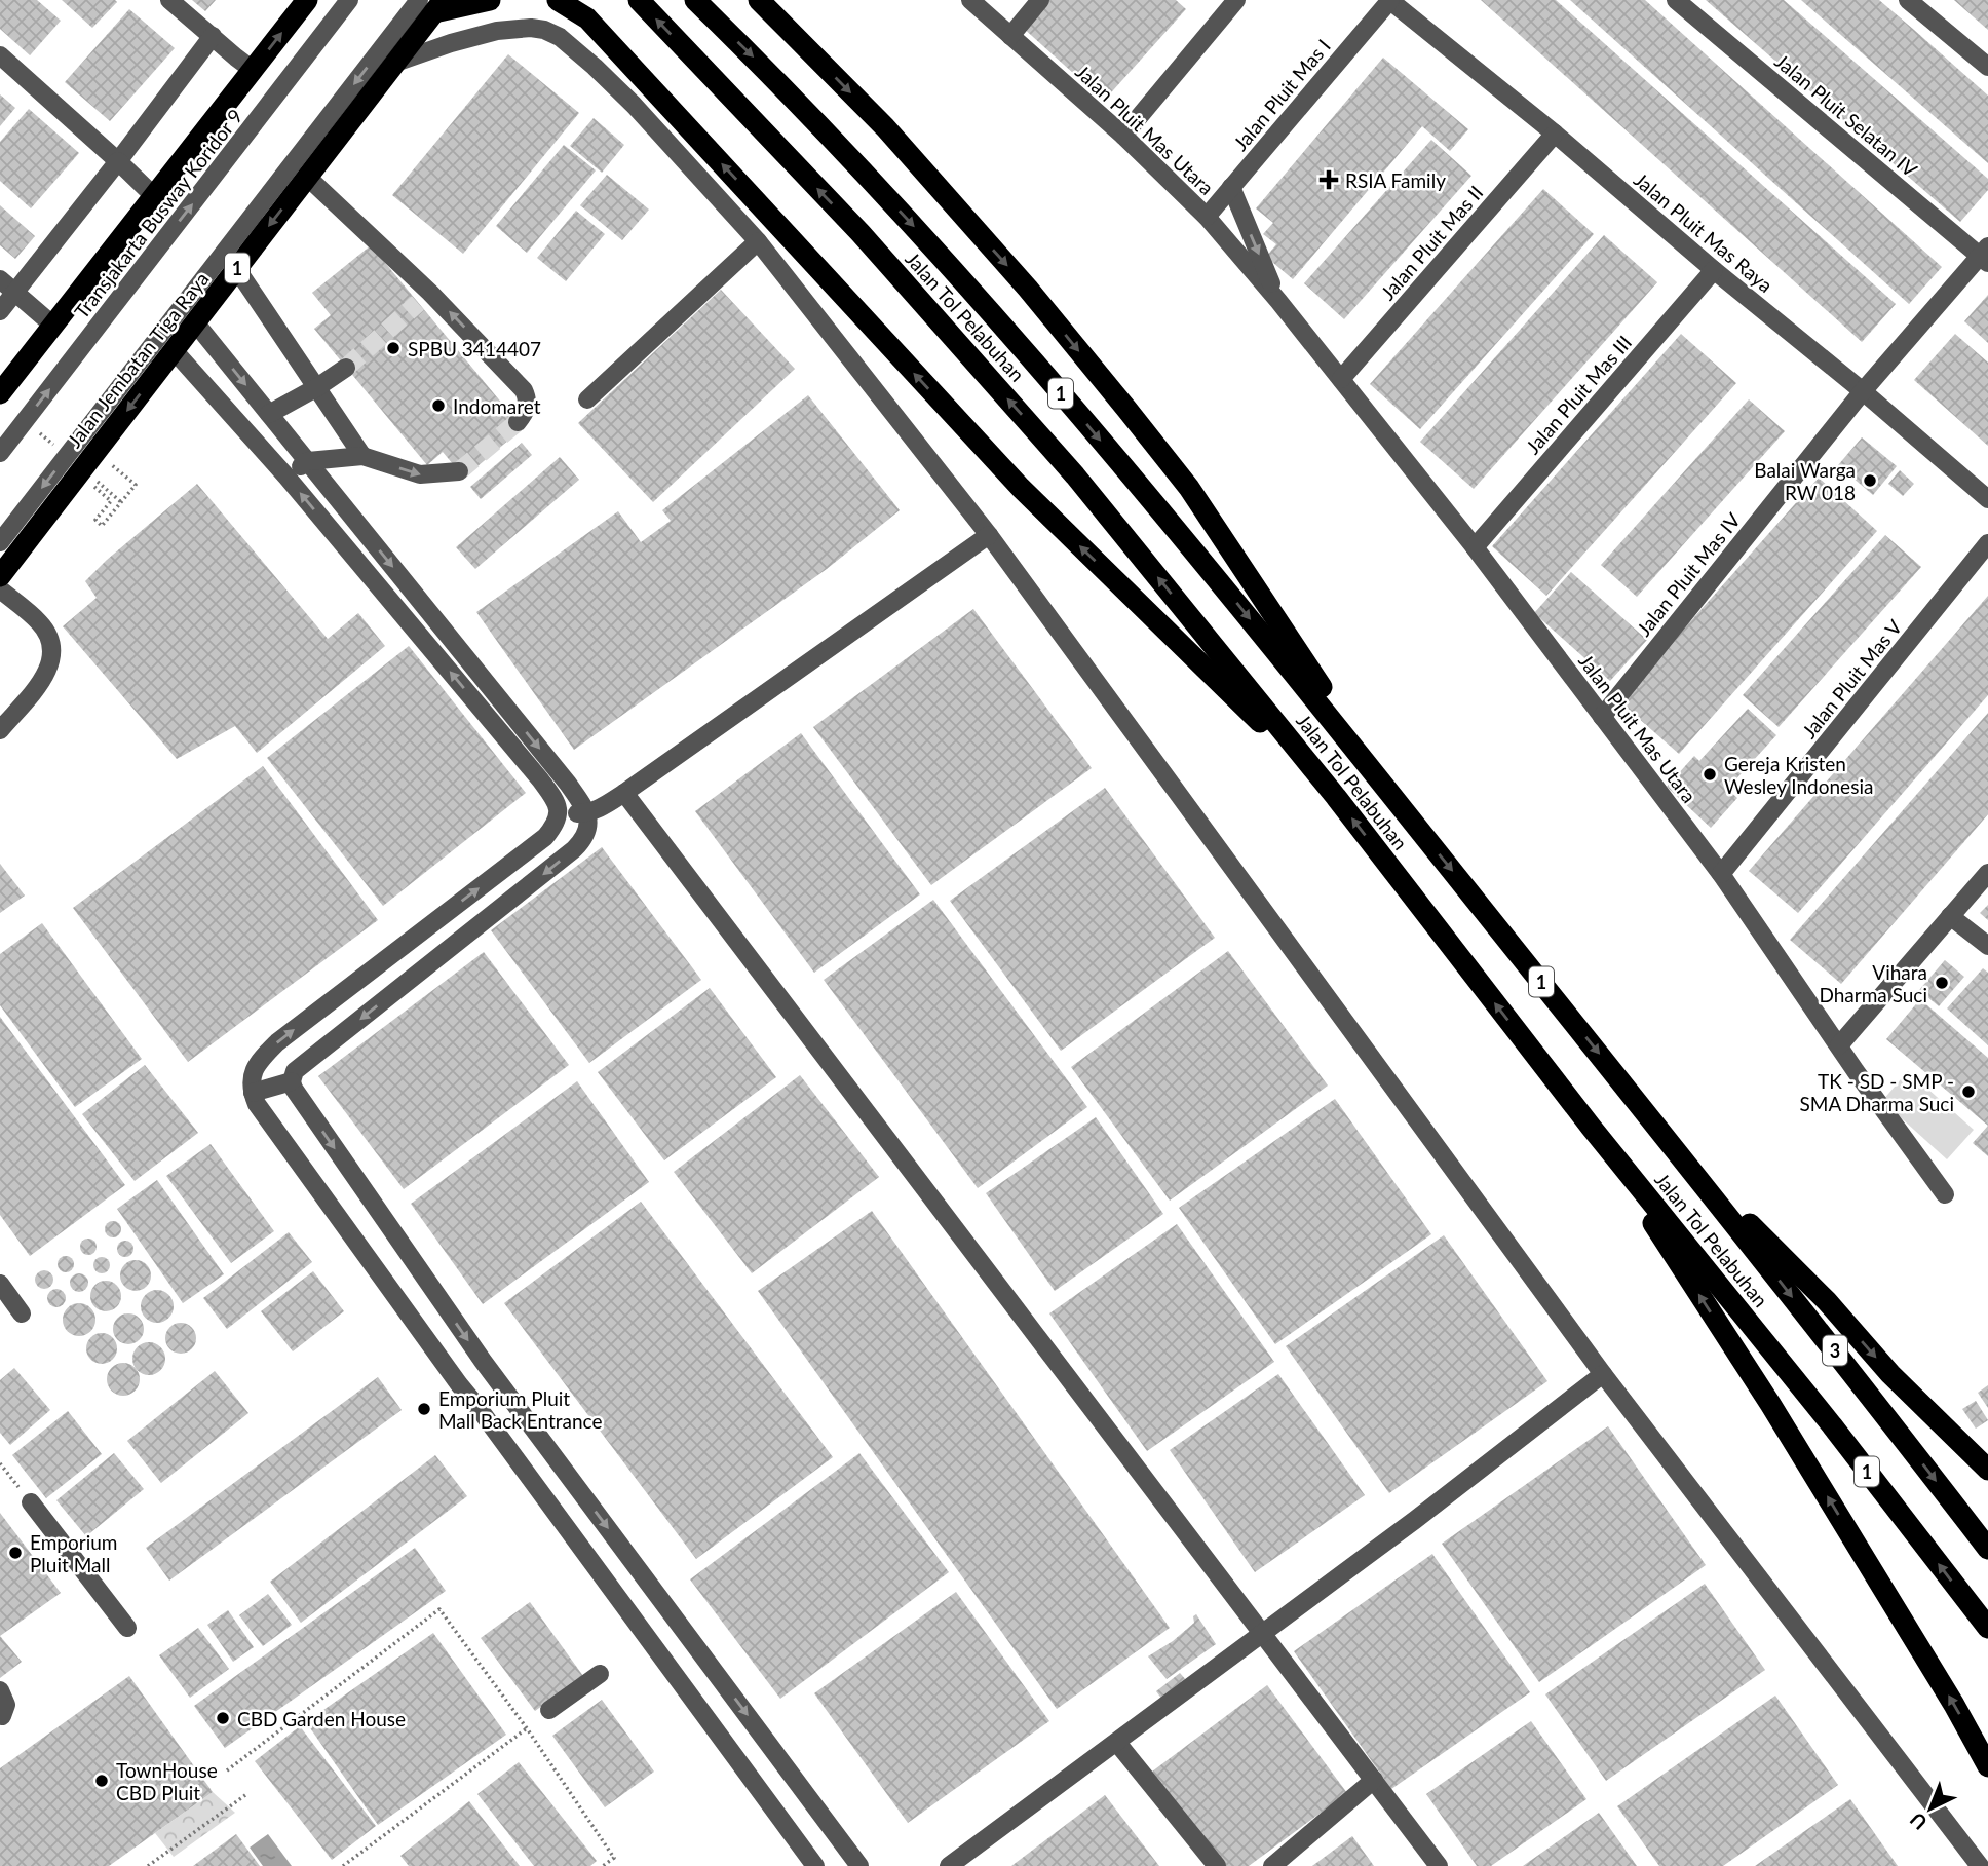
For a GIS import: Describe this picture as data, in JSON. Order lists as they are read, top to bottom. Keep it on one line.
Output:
{"streets":{"highway":["1","Jalan Tol Pelabuhan","Jalan Jembatan Tiga Raya","3"],"street":["Jalan Pluit Mas I","Jalan Pluit Selatan IV","Jalan Pluit Mas Utara","Transjakarta Busway Koridor 9","Jalan Pluit Mas Raya","Jalan Pluit Mas II","Jalan Pluit Mas III","Jalan Pluit Mas IV","Jalan Pluit Mas V"]},"crossings":[["Jalan Pluit Mas I","Jalan Pluit Mas Utara"],["Jalan Pluit Mas I","Jalan Pluit Mas Raya"],["Jalan Pluit Selatan IV","Jalan Pluit Mas IV"],["Jalan Pluit Mas Utara","Jalan Pluit Mas II"],["Jalan Pluit Mas Utara","Jalan Pluit Mas III"],["Jalan Pluit Mas Utara","Jalan Pluit Mas IV"],["Jalan Pluit Mas Utara","Jalan Pluit Mas V"],["Jalan Pluit Mas Raya","Jalan Pluit Mas II"],["Jalan Pluit Mas Raya","Jalan Pluit Mas III"],["Jalan Pluit Mas Raya","Jalan Pluit Mas IV"],["Jalan Tol Pelabuhan","3"]],"places":{"health":["RSIA Family"],"other":["SPBU 3414407","Indomaret","Balai Warga RW 018","Gereja Kristen Wesley Indonesia","Vihara Dharma Suci","TK - SD - SMP - SMA Dharma Suci","Emporium Pluit Mall Back Entrance","Emporium Pluit Mall","CBD Garden House","TownHouse CBD Pluit"]},"north":"bottom left"}
